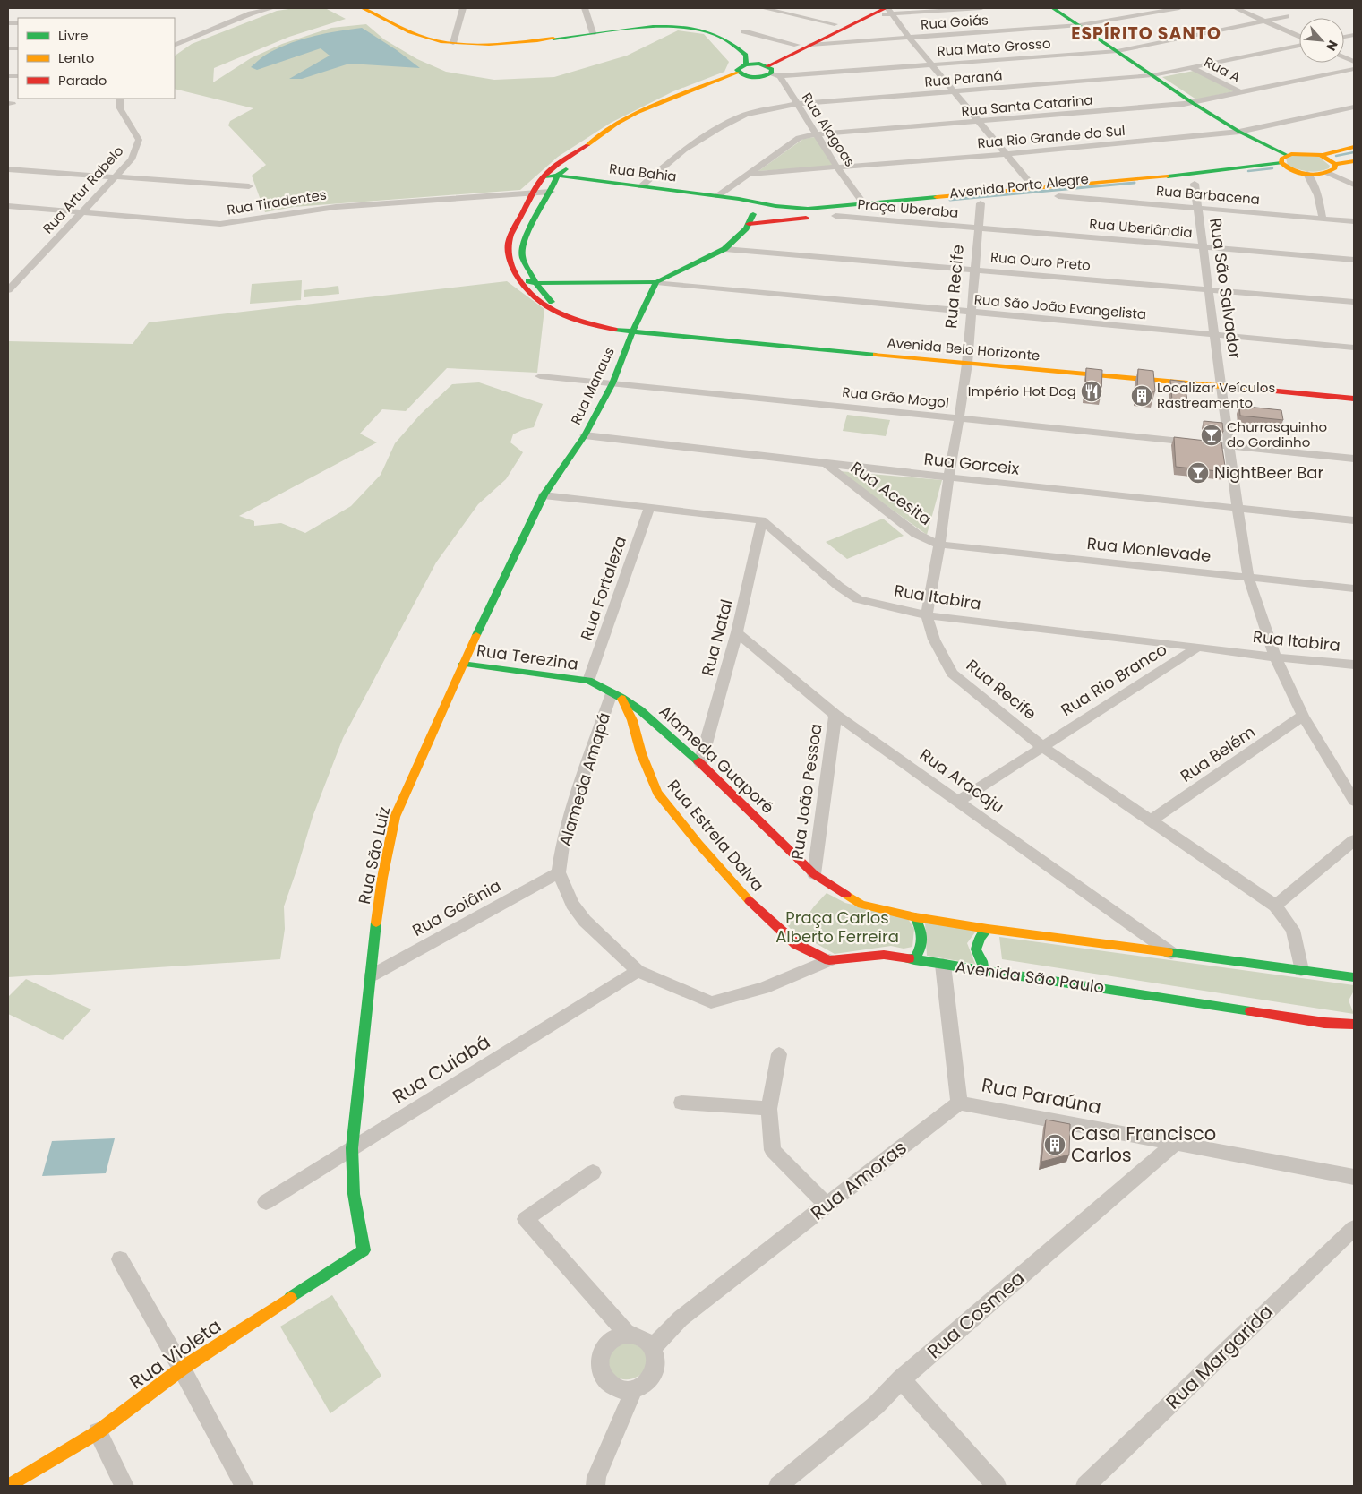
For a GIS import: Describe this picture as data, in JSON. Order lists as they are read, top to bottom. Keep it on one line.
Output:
{"streets":{"main road":["Rua Bahia","Avenida Porto Alegre","Avenida Belo Horizonte","Rua Manaus","Rua Terezina","Alameda Guaporé","Rua Estrela Dalva","Rua São Luiz","Avenida São Paulo","Rua Violeta"],"street":["Rua Goiás","Rua Mato Grosso","Rua A","Rua Paraná","Rua Santa Catarina","Rua Alagoas","Rua Rio Grande do Sul","Rua Artur Rabelo","Rua Barbacena","Rua Tiradentes","Praça Uberaba","Rua Uberlândia","Rua Ouro Preto","Rua Recife","Rua São Salvador","Rua São João Evangelista","Rua Grão Mogol","Rua Gorceix","Rua Acesita","Rua Monlevade","Rua Fortaleza","Rua Itabira","Rua Natal","Rua Rio Branco","Rua Belém","Alameda Amapá","Rua Aracaju","Rua João Pessoa","Rua Goiânia","Rua Cuiabá","Rua Paraúna","Rua Amoras","Rua Cosmea","Rua Margarida"]},"crossings":[["Rua Mato Grosso","Rua Alagoas"],["Rua A","Rua Paraná"],["Rua A","Rua Santa Catarina"],["Rua Paraná","Rua Alagoas"],["Rua Paraná","Rua Bahia"],["Rua Santa Catarina","Rua Alagoas"],["Rua Santa Catarina","Rua Rio Grande do Sul"],["Rua Santa Catarina","Rua Bahia"],["Rua Alagoas","Rua Rio Grande do Sul"],["Rua Alagoas","Avenida Porto Alegre"],["Rua Bahia","Avenida Porto Alegre"],["Rua Bahia","Avenida Belo Horizonte"],["Avenida Porto Alegre","Rua Barbacena"],["Avenida Porto Alegre","Praça Uberaba"],["Avenida Porto Alegre","Rua Recife"],["Avenida Porto Alegre","Rua São Salvador"],["Rua Artur Rabelo","Rua Tiradentes"],["Rua Barbacena","Rua São Salvador"],["Rua Tiradentes","Avenida Belo Horizonte"],["Praça Uberaba","Rua Uberlândia"],["Praça Uberaba","Rua Recife"],["Rua Uberlândia","Rua Recife"],["Rua Uberlândia","Rua São Salvador"],["Rua Ouro Preto","Rua Recife"],["Rua Ouro Preto","Rua São Salvador"],["Rua Recife","Rua São João Evangelista"],["Rua Recife","Avenida Belo Horizonte"],["Rua Recife","Rua Grão Mogol"],["Rua Recife","Rua Gorceix"],["Rua Recife","Rua Acesita"],["Rua Recife","Rua Monlevade"],["Rua Recife","Rua Itabira"],["Rua Recife","Rua Rio Branco"],["Rua Recife","Rua Belém"],["Rua São Salvador","Rua São João Evangelista"],["Rua São Salvador","Avenida Belo Horizonte"],["Rua São Salvador","Rua Grão Mogol"],["Rua São Salvador","Rua Gorceix"],["Rua São Salvador","Rua Monlevade"],["Rua São Salvador","Rua Itabira"],["Rua São Salvador","Rua Belém"],["Rua São João Evangelista","Rua Manaus"],["Avenida Belo Horizonte","Rua Manaus"],["Rua Manaus","Rua Grão Mogol"],["Rua Manaus","Rua Gorceix"],["Rua Manaus","Rua São Luiz"],["Rua Gorceix","Rua Acesita"],["Rua Acesita","Rua Monlevade"],["Rua Fortaleza","Rua Terezina"],["Rua Fortaleza","Alameda Guaporé"],["Rua Itabira","Rua Natal"],["Rua Itabira","Rua Rio Branco"],["Rua Natal","Alameda Guaporé"],["Rua Natal","Rua Aracaju"],["Rua Terezina","Alameda Guaporé"],["Rua Terezina","Rua São Luiz"],["Rua Rio Branco","Rua Aracaju"],["Alameda Guaporé","Alameda Amapá"],["Alameda Guaporé","Rua João Pessoa"],["Alameda Guaporé","Rua Estrela Dalva"],["Alameda Amapá","Rua Estrela Dalva"],["Alameda Amapá","Rua Goiânia"],["Alameda Amapá","Avenida São Paulo"],["Alameda Amapá","Rua Cuiabá"],["Rua Aracaju","Rua João Pessoa"],["Rua Estrela Dalva","Avenida São Paulo"],["Rua São Luiz","Rua Goiânia"],["Rua São Luiz","Rua Cuiabá"],["Rua São Luiz","Rua Violeta"],["Rua Paraúna","Rua Amoras"],["Rua Paraúna","Rua Cosmea"]],"districts":["ESPÍRITO SANTO"],"parks":["Praça Carlos Alberto Ferreira"],"places":{"restaurant":["Império Hot Dog"],"building":["Localizar Veículos Rastreamento","Casa Francisco Carlos"],"bar":["Churrasquinho do Gordinho","NightBeer Bar"]},"legend":["Livre","Lento","Parado"],"north":"bottom right"}
